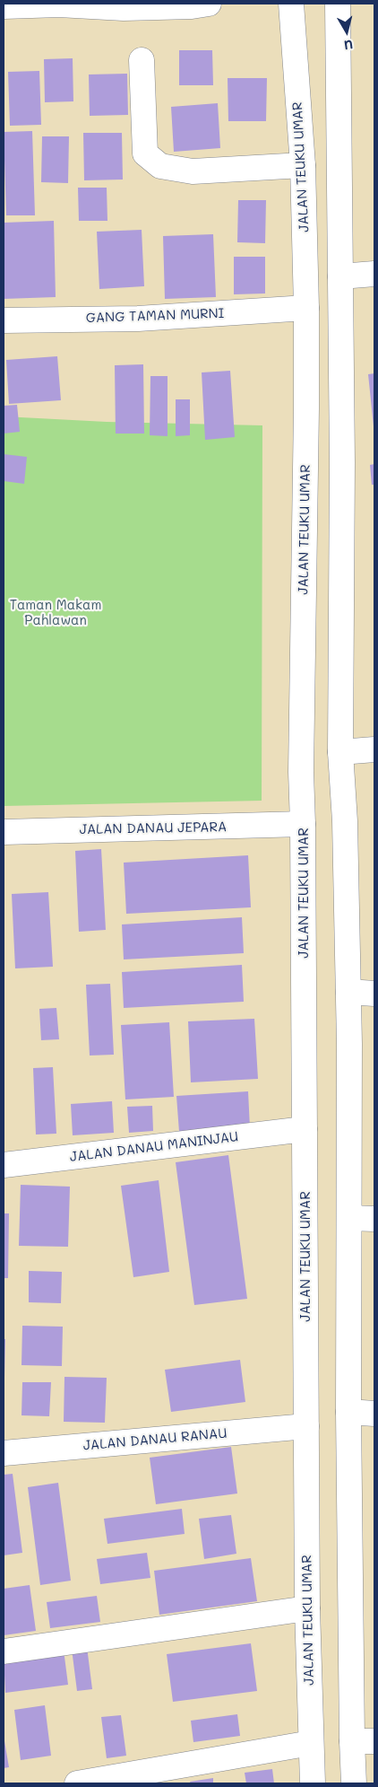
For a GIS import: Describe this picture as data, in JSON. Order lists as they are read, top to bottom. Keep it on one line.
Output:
{"streets":{"main road":["JALAN TEUKU UMAR","GANG TAMAN MURNI","JALAN DANAU JEPARA","JALAN DANAU MANINJAU","JALAN DANAU RANAU"]},"crossings":[["JALAN TEUKU UMAR","GANG TAMAN MURNI"],["JALAN TEUKU UMAR","JALAN DANAU JEPARA"],["JALAN TEUKU UMAR","JALAN DANAU MANINJAU"],["JALAN TEUKU UMAR","JALAN DANAU RANAU"]],"parks":["Taman Makam Pahlawan"],"north":"bottom"}
